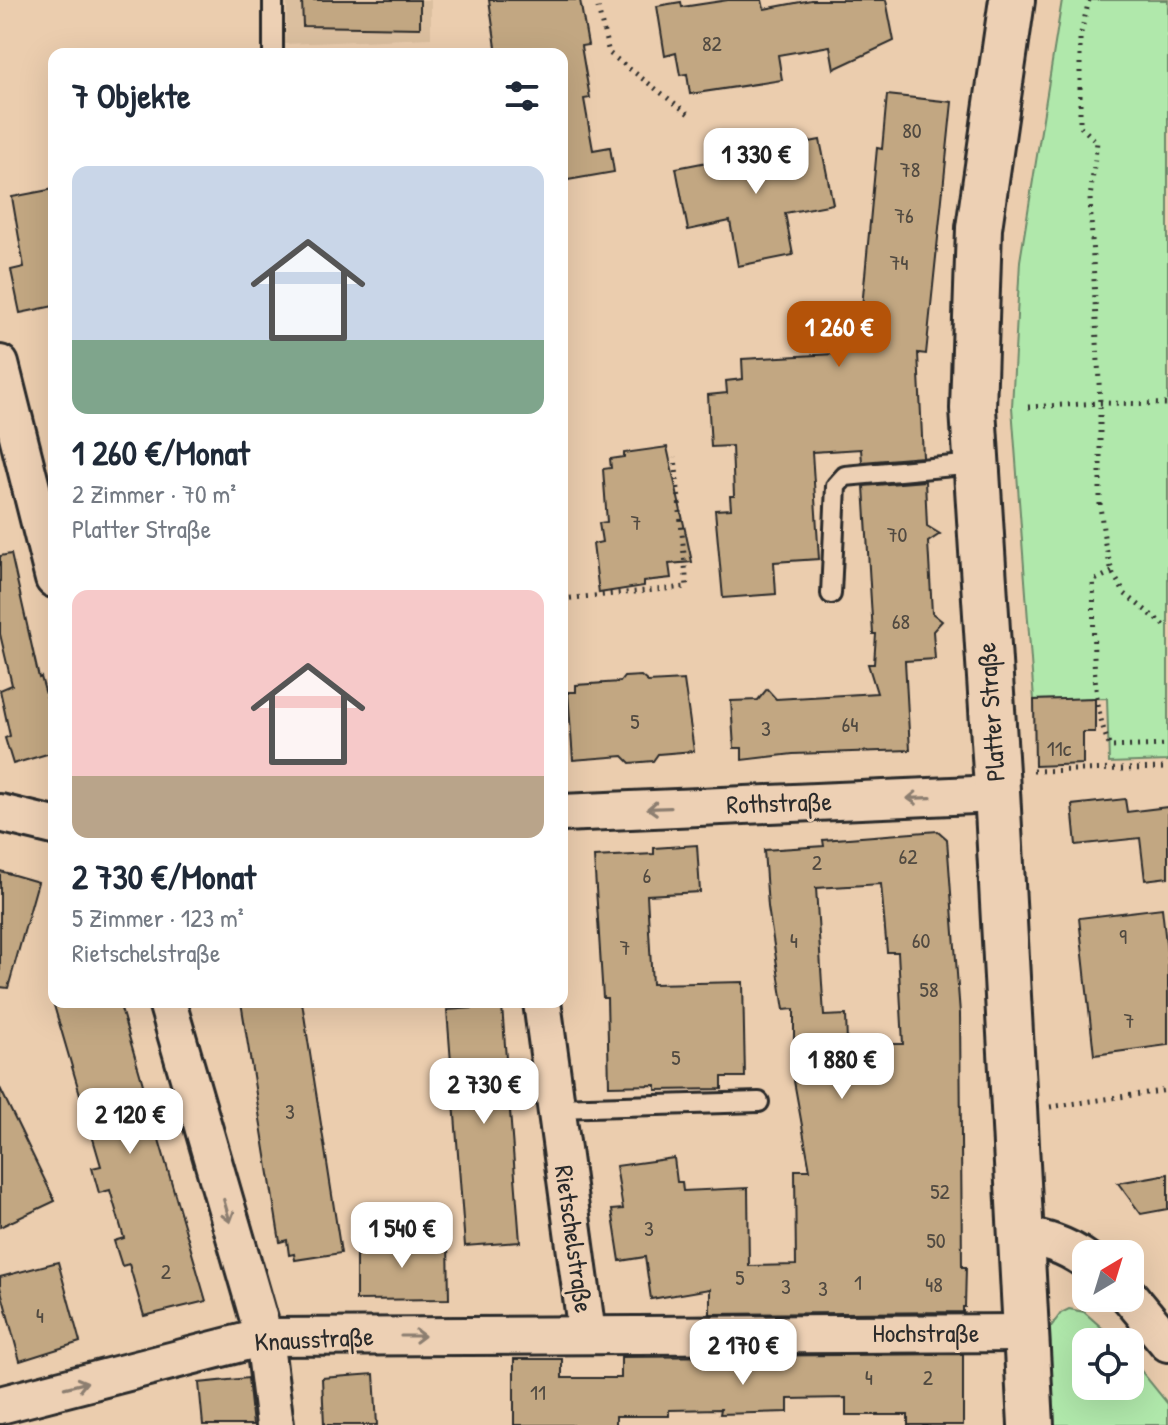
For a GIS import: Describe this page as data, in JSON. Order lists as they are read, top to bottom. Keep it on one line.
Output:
{"streets":{"main road":["Platter Straße"],"street":["Rothstraße","Rietschelstraße","Hochstraße","Knausstraße"]},"crossings":[["Platter Straße","Rothstraße"],["Platter Straße","Hochstraße"],["Rietschelstraße","Hochstraße"],["Rietschelstraße","Knausstraße"],["Hochstraße","Knausstraße"]],"one_way":["Rothstraße","Knausstraße"],"house_numbers":["82","80","78","76","74","7","70","68","5","64","3","11c","62","2","6","9","4","60","7","58","7","5","3","52","3","50","2","5","1","48","3","3","4","4","2","11"],"north":"top right","page":{"heading":"7 Objekte","price":["1 330 €","1 260 €","1 880 €","2 730 €","2 120 €","1 540 €","2 170 €"],"list":[{"name":"1 260 €/Monat","note":"2 Zimmer · 70 m² · Platter Straße"},{"name":"2 730 €/Monat","note":"5 Zimmer · 123 m² · Rietschelstraße"}]}}
